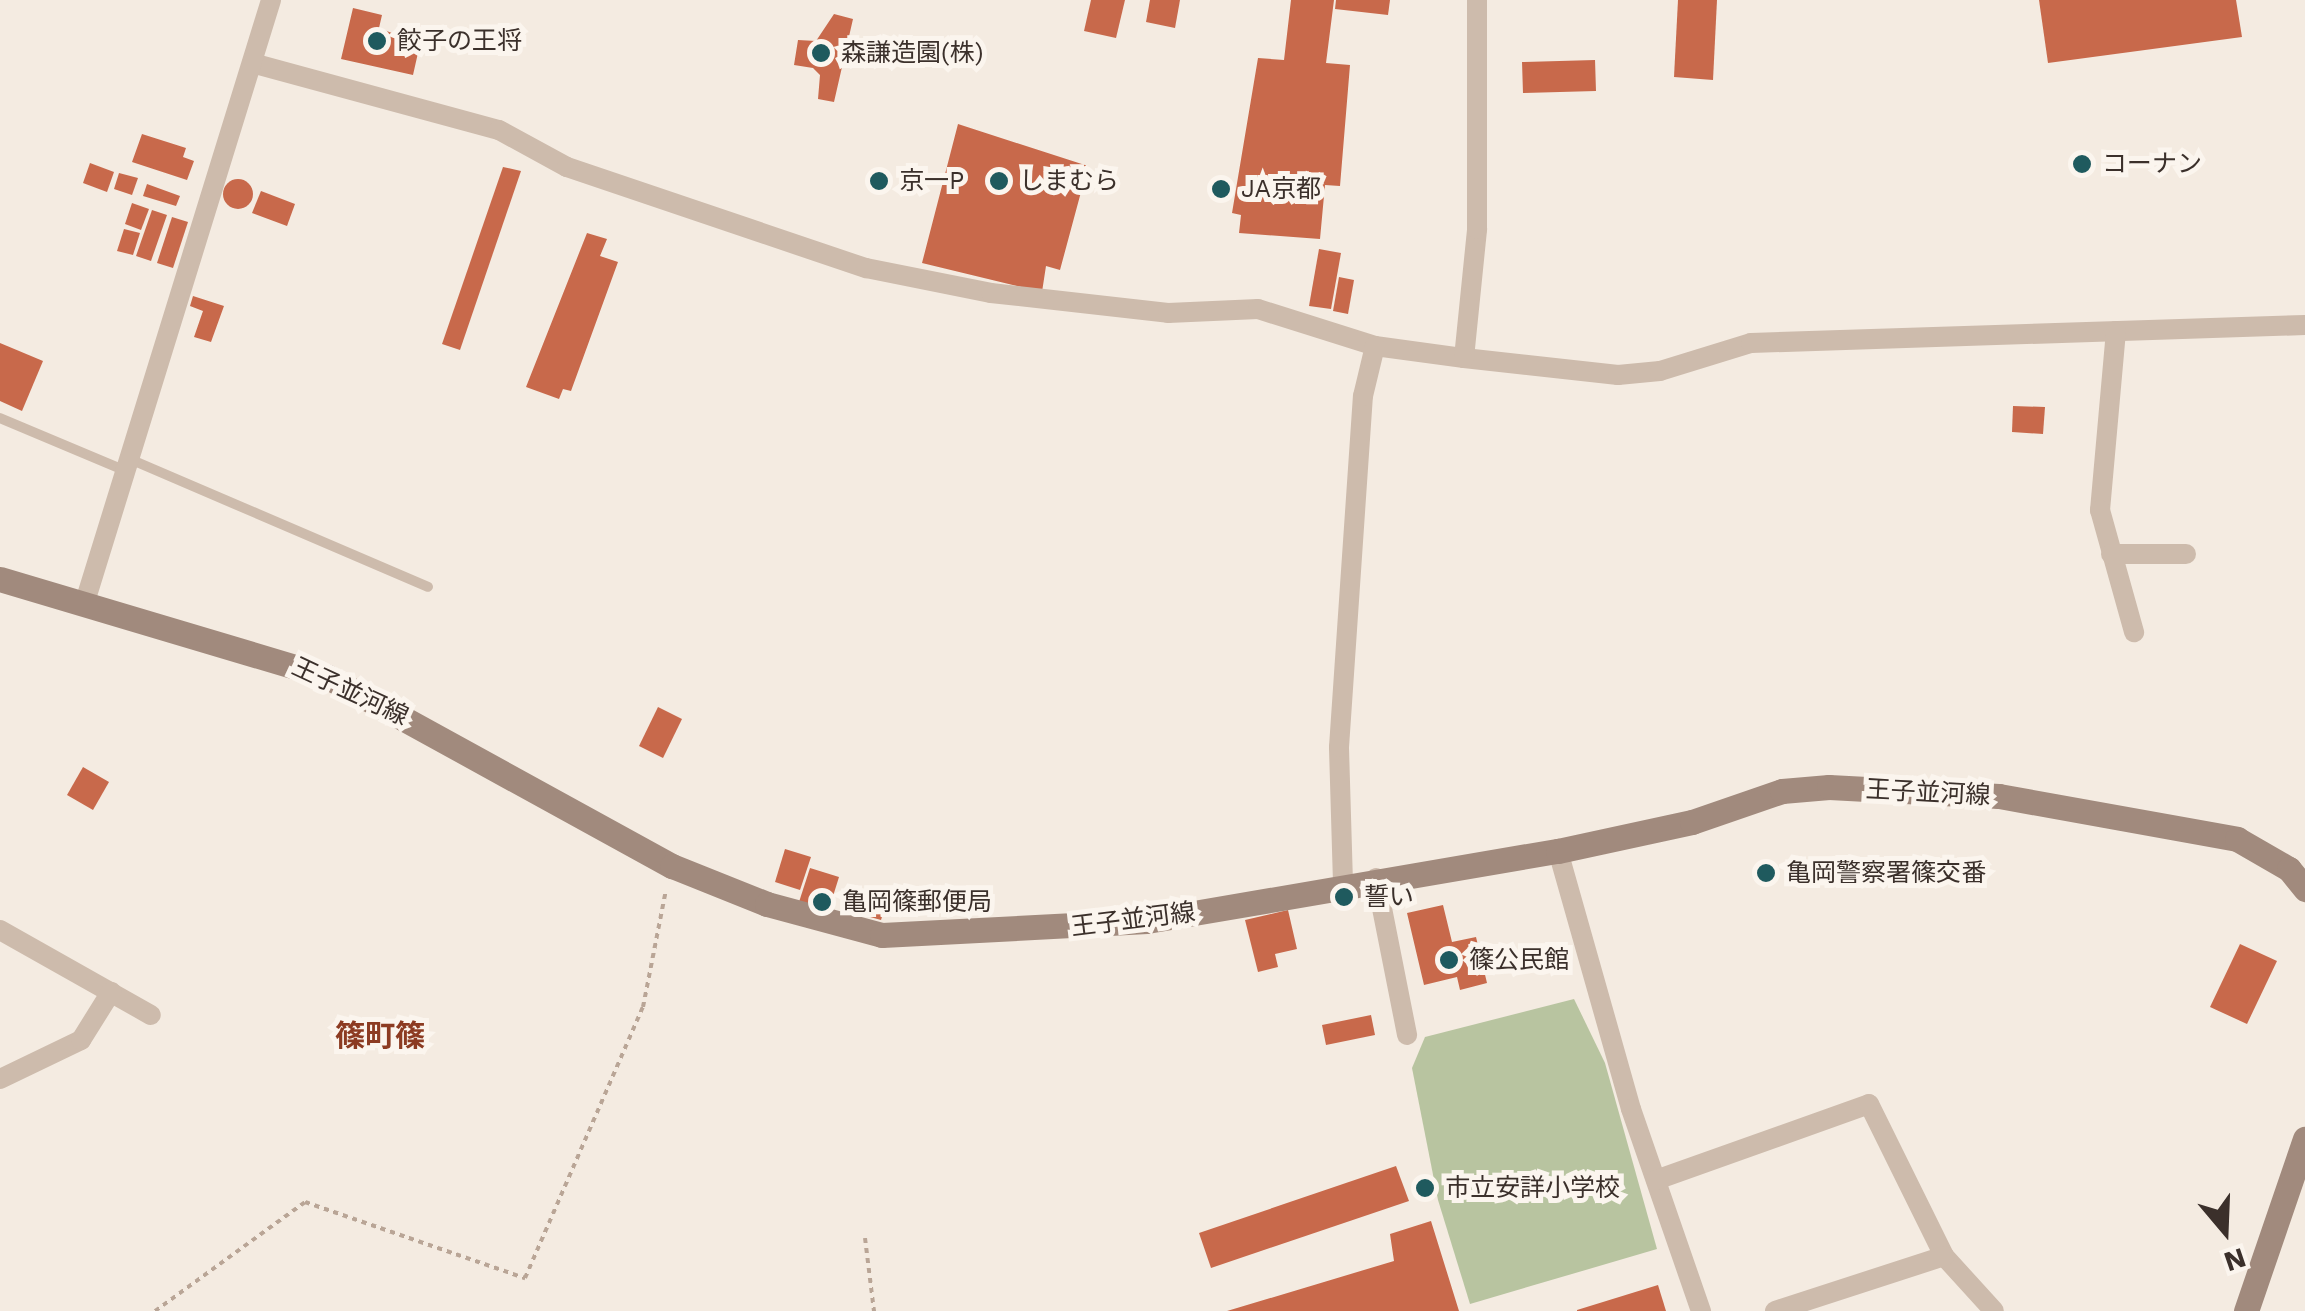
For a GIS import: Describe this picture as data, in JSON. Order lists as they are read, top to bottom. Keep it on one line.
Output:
{"streets":{"main road":["王子並河線"]},"districts":["篠町篠"],"places":["餃子の王将","森謙造園(株)","コーナン","京一P","しまむら","JA京都","亀岡警察署篠交番","誓い","亀岡篠郵便局","篠公民館","市立安詳小学校"],"north":"bottom"}
